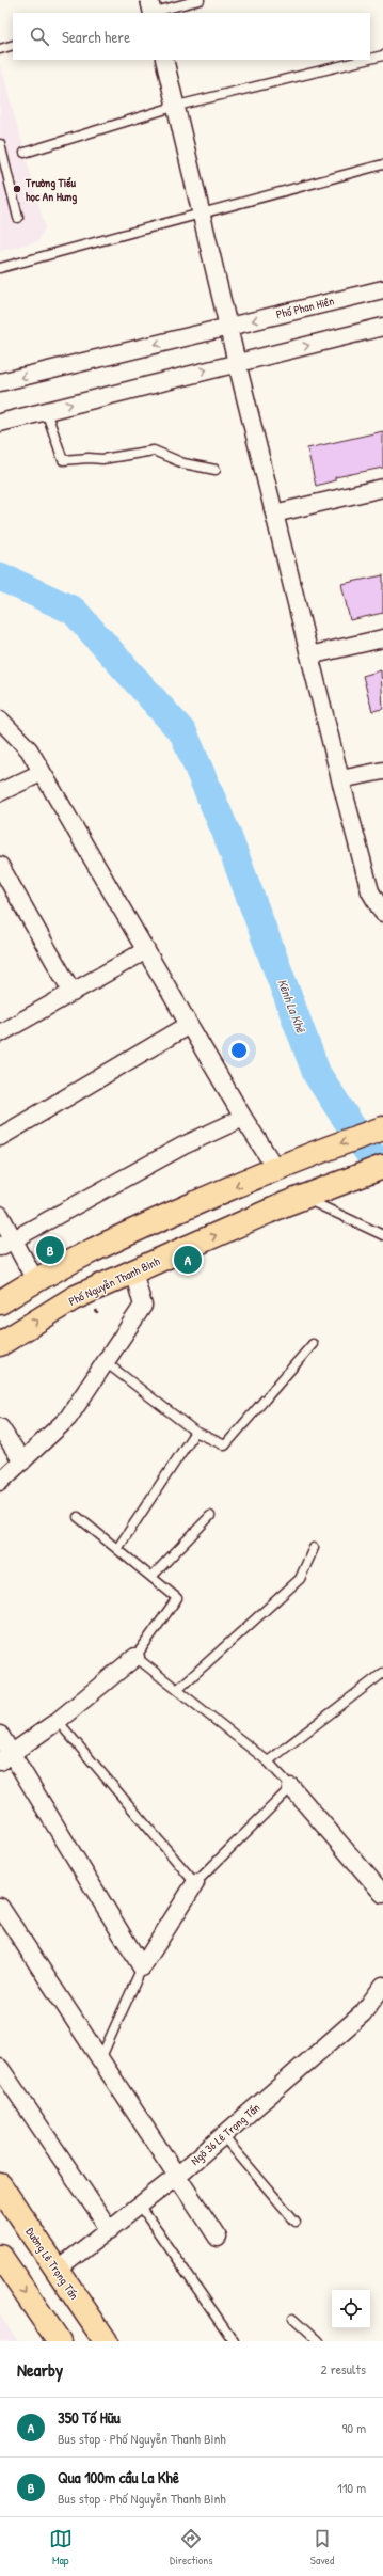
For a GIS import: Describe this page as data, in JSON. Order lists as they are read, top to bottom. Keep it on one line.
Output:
{"streets":{"main road":["Phố Nguyễn Thanh Bình","Đường Lê Trọng Tấn"],"street":["Phố Phan Hiền","Ngõ 36 Lê Trọng Tấn"]},"crossings":[["Ngõ 36 Lê Trọng Tấn","Đường Lê Trọng Tấn"]],"water":["Kênh La Khê"],"places":["Trường Tiểu học An Hưng"],"page":{"search":"Search here","pins":["B","A"],"heading":["Nearby","2 results"],"list":[{"mark":"A","name":"350 Tố Hữu","note":"Bus stop · Phố Nguyễn Thanh Bình","value":"90 m"},{"mark":"B","name":"Qua 100m cầu La Khê","note":"Bus stop · Phố Nguyễn Thanh Bình","value":"110 m"}],"nav":["Map","Directions","Saved"]}}
